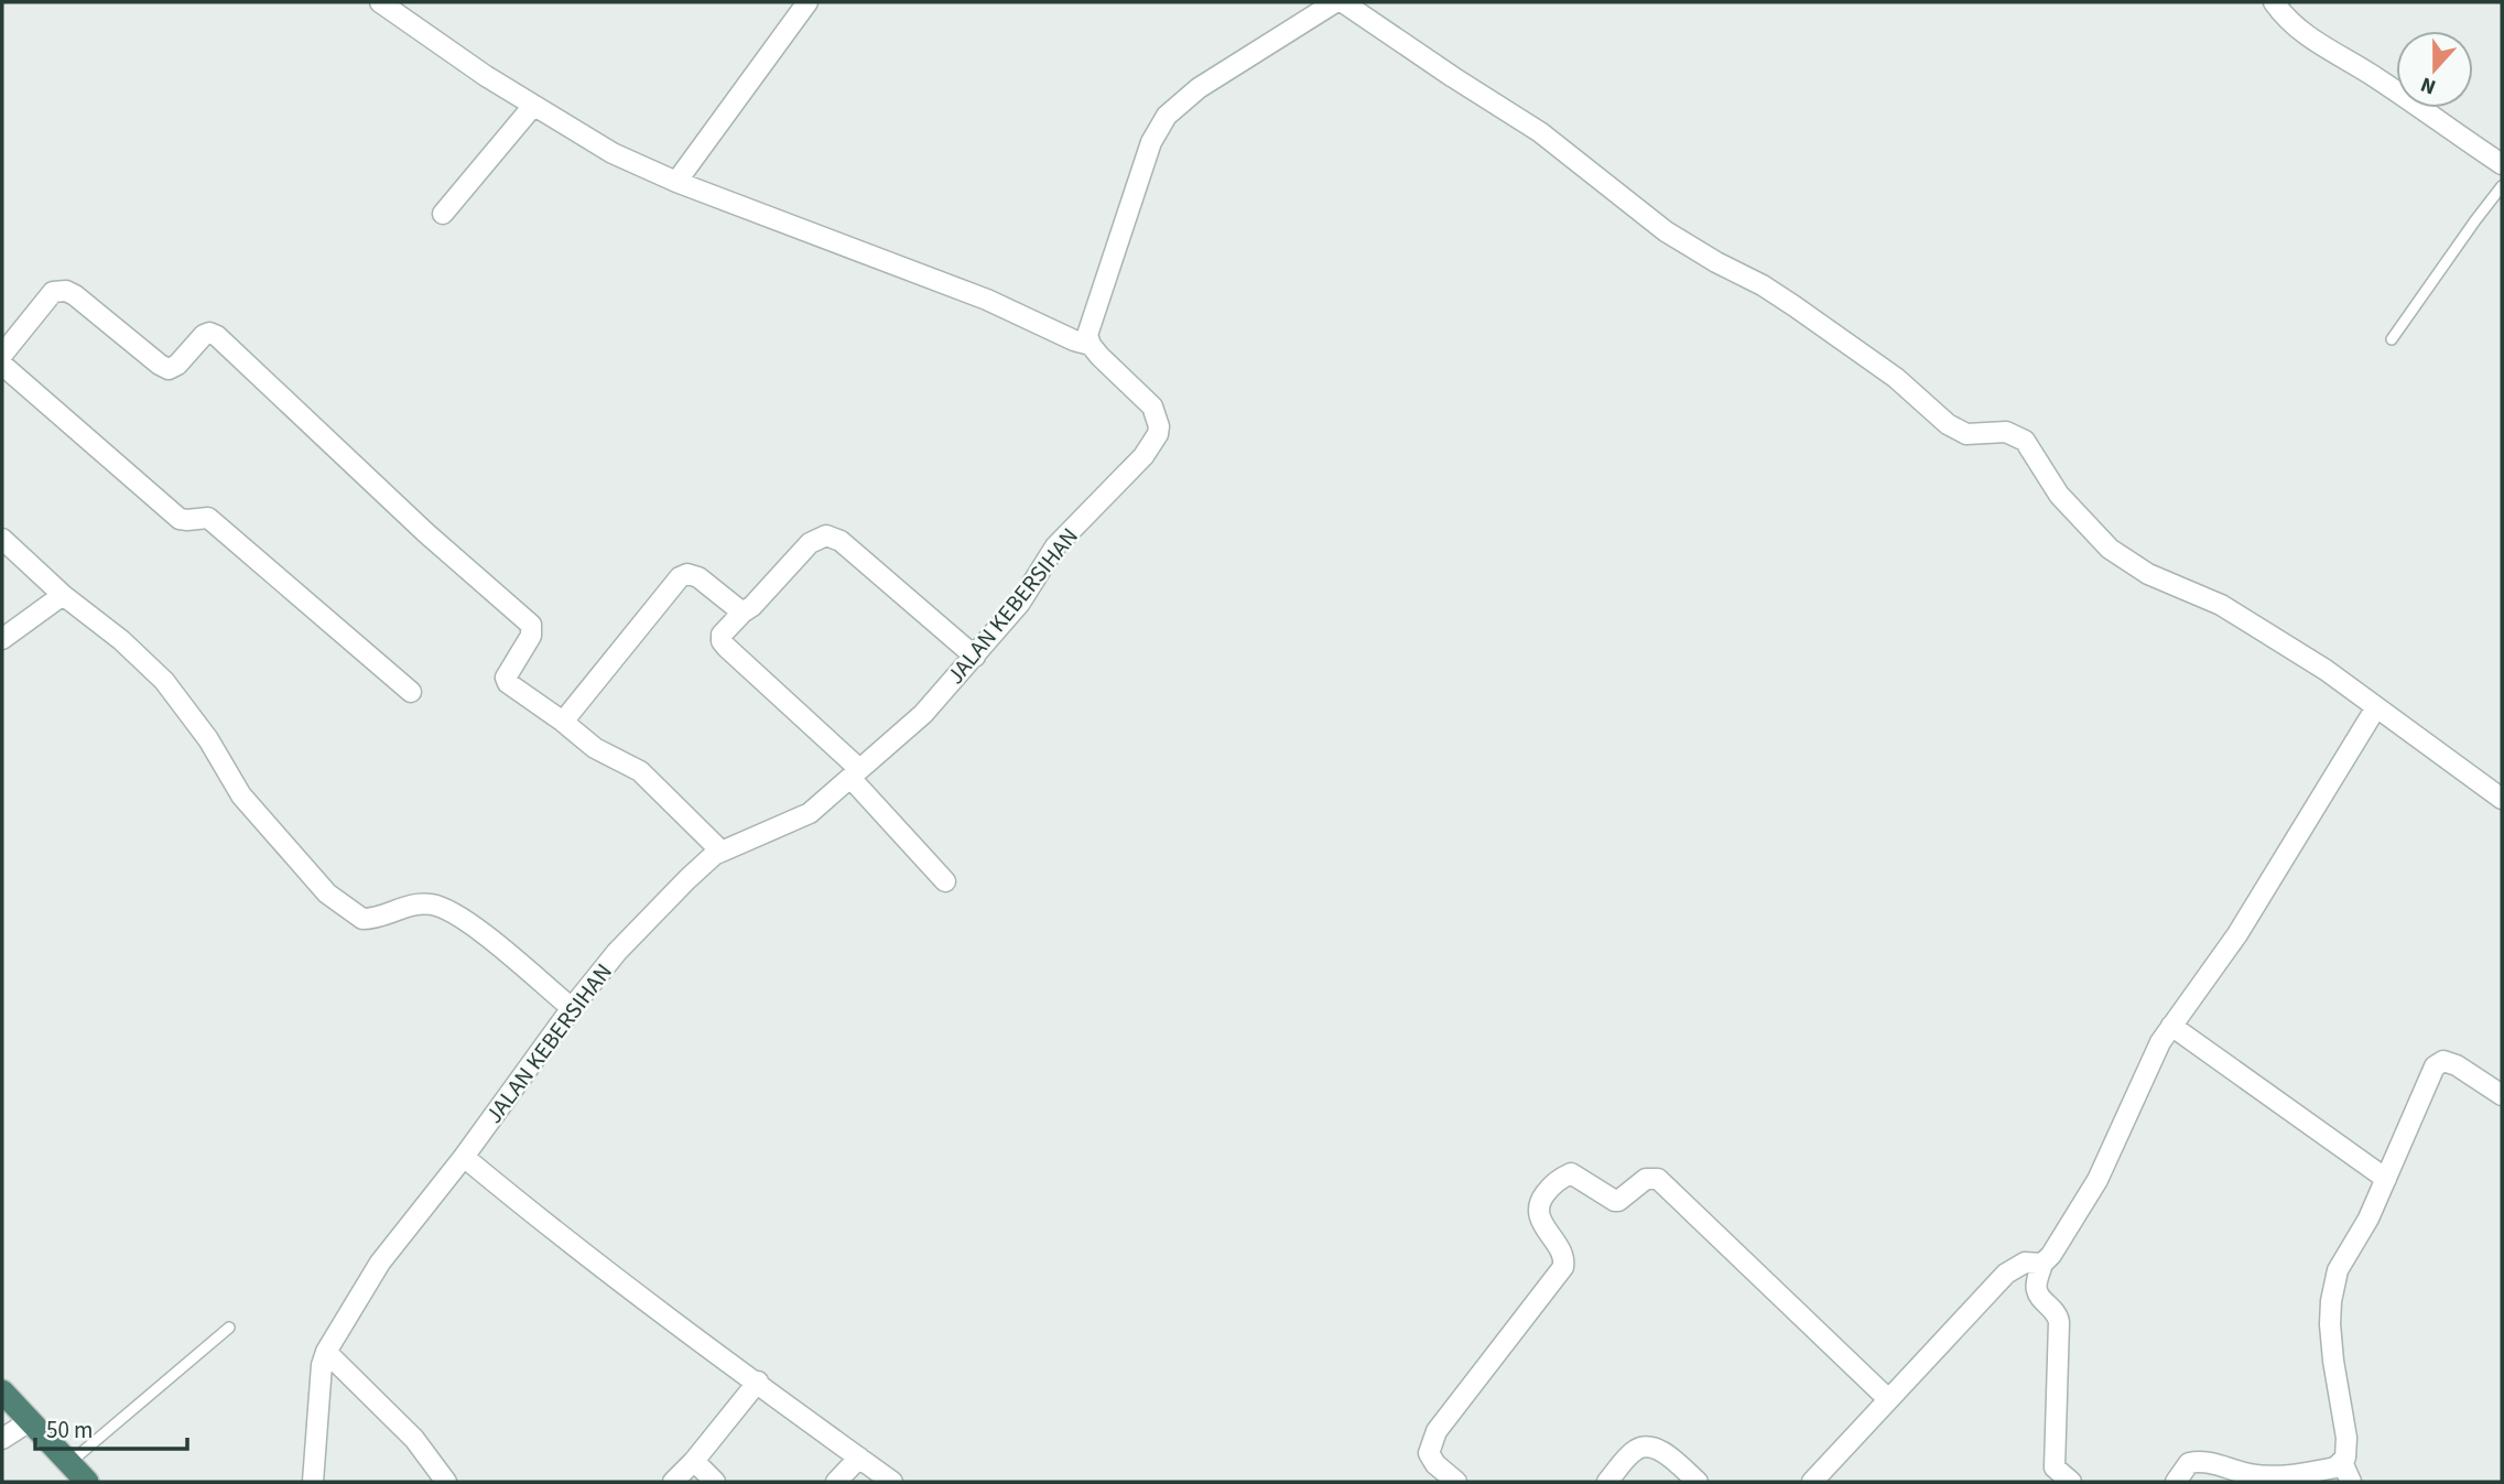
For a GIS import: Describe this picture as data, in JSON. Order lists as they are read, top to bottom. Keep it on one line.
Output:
{"streets":{"street":["JALAN KEBERSIHAN"]},"scale_bar":"50 m","north":"bottom"}
